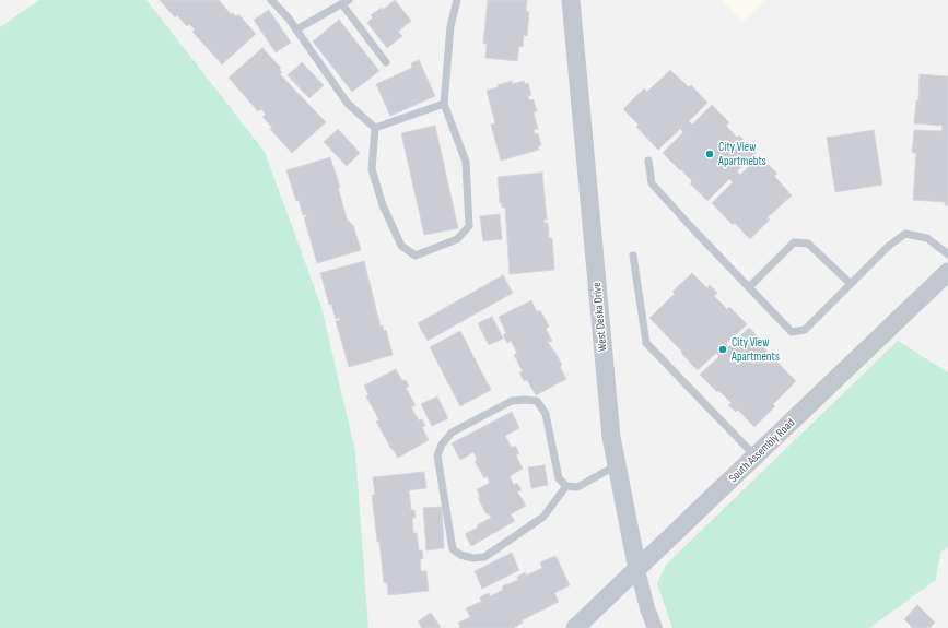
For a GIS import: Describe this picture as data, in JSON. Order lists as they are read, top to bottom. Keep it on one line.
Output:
{"streets":{"street":["West Deska Drive","South Assembly Road"]},"crossings":[["West Deska Drive","South Assembly Road"]],"places":["City View Apartmebts","City View Apartments"]}
